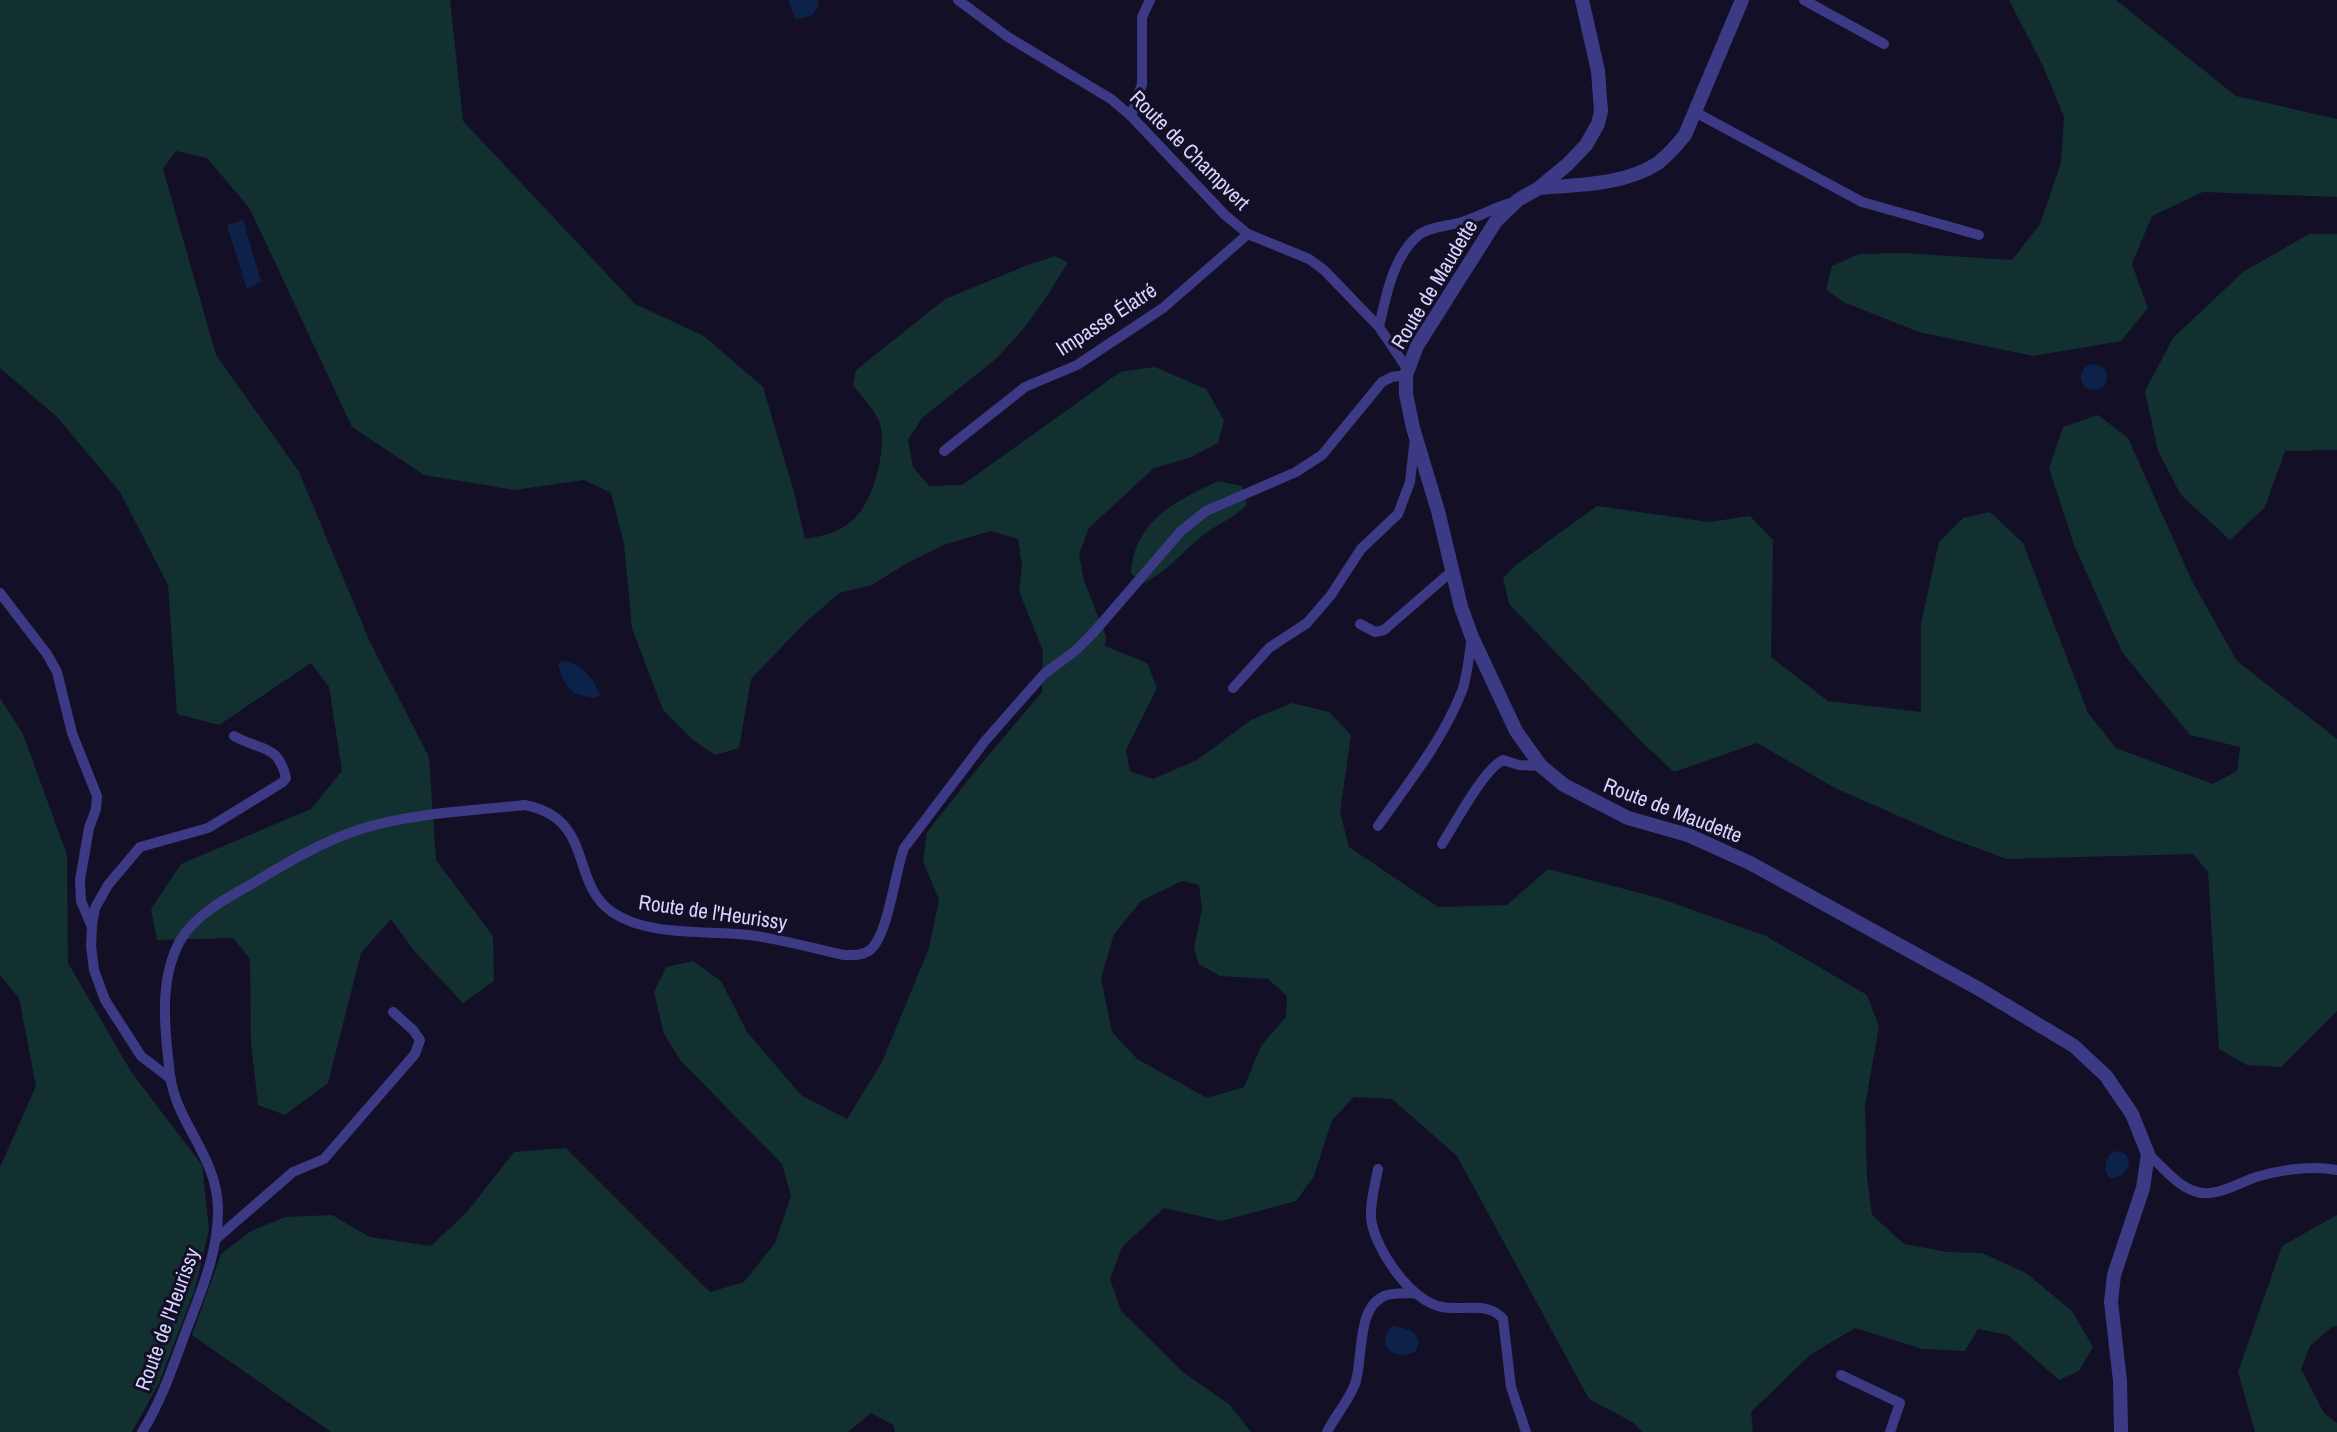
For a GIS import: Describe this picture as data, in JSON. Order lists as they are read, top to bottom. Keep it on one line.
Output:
{"streets":{"street":["Route de Champvert","Route de Maudette","Impasse Élatré","Route de l'Heurissy"]},"crossings":[["Route de Champvert","Route de Maudette"],["Route de Champvert","Impasse Élatré"],["Route de Champvert","Route de l'Heurissy"],["Route de Maudette","Route de l'Heurissy"]]}
